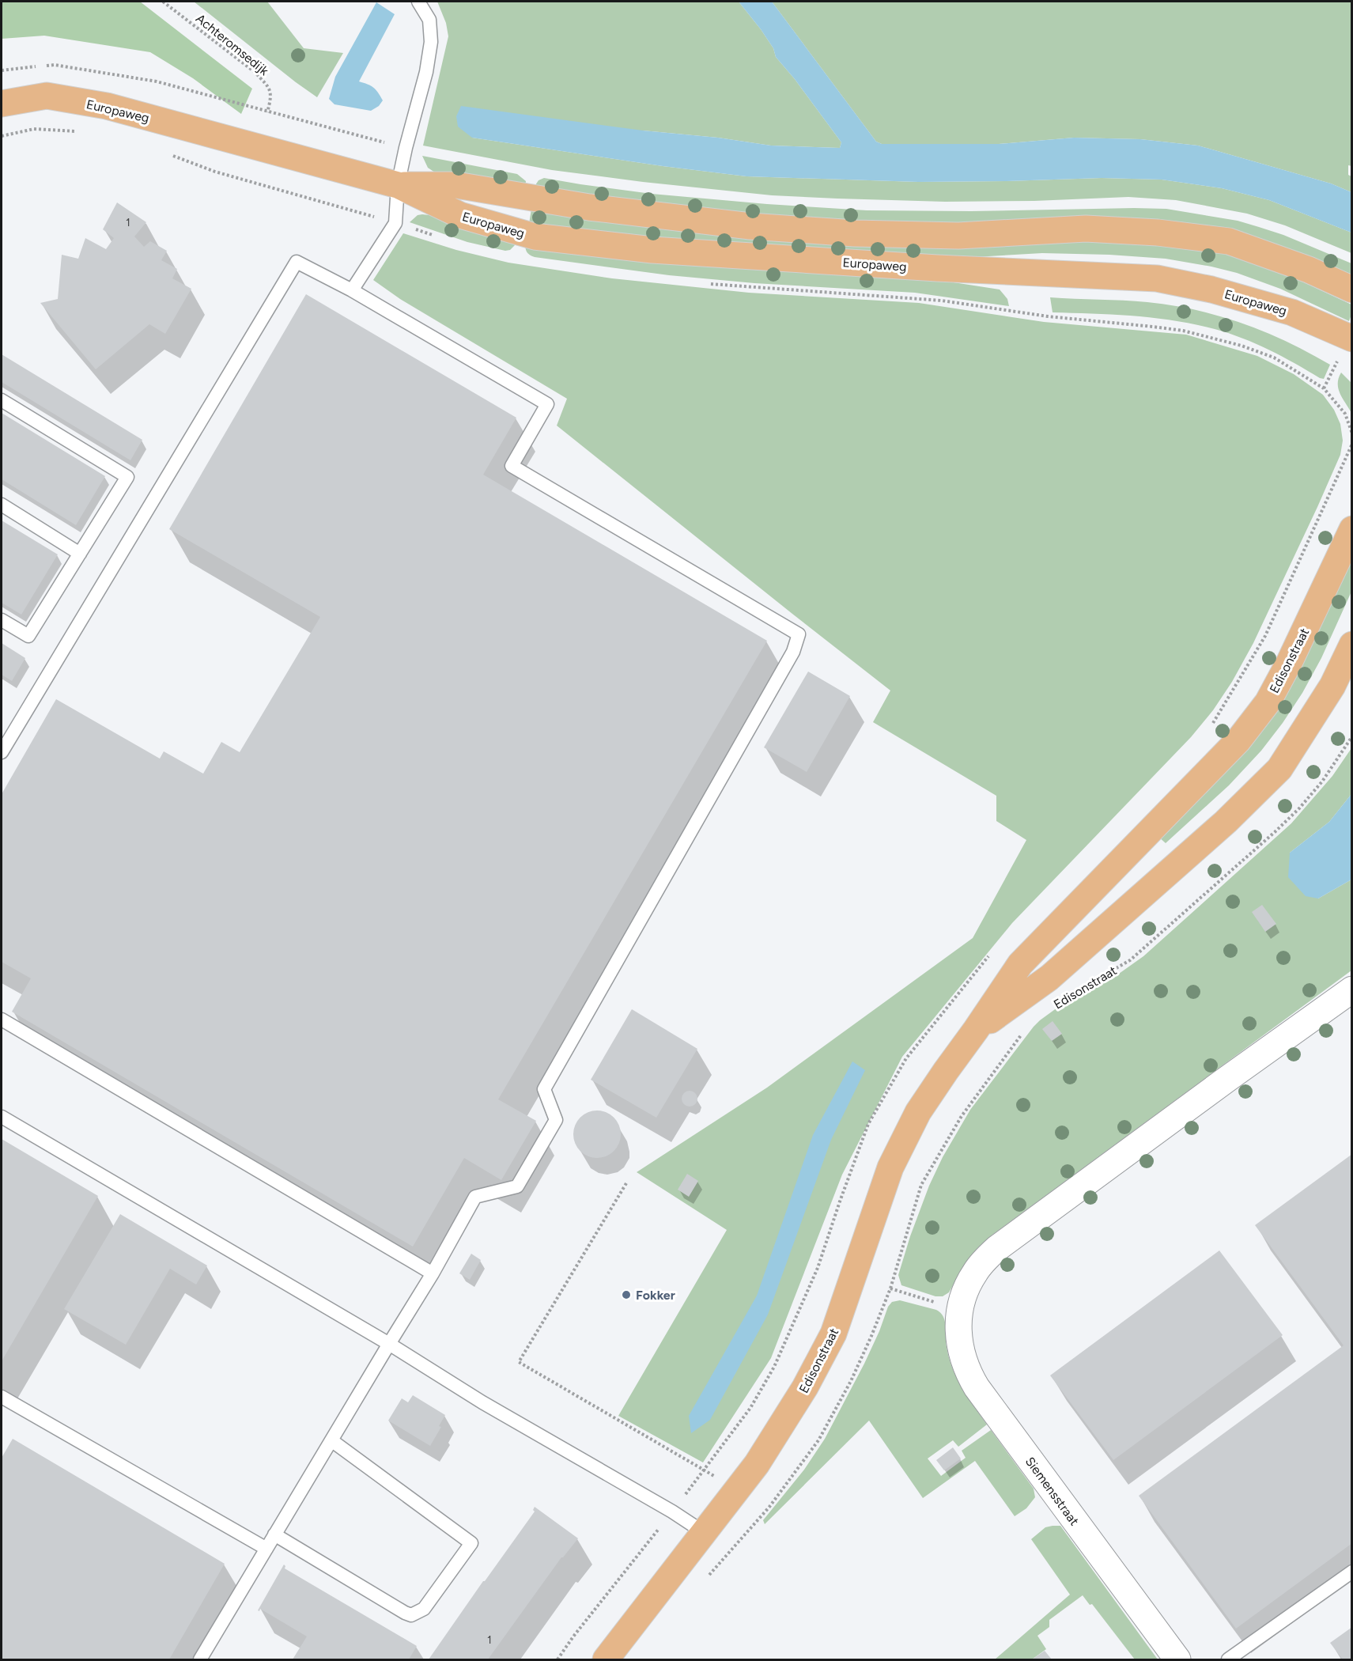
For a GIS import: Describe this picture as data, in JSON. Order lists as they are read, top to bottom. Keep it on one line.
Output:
{"streets":{"main road":["Europaweg","Edisonstraat"],"street":["Siemensstraat"],"path":["Achteromsedijk"]},"places":["Fokker"],"house_numbers":["1","1"]}
